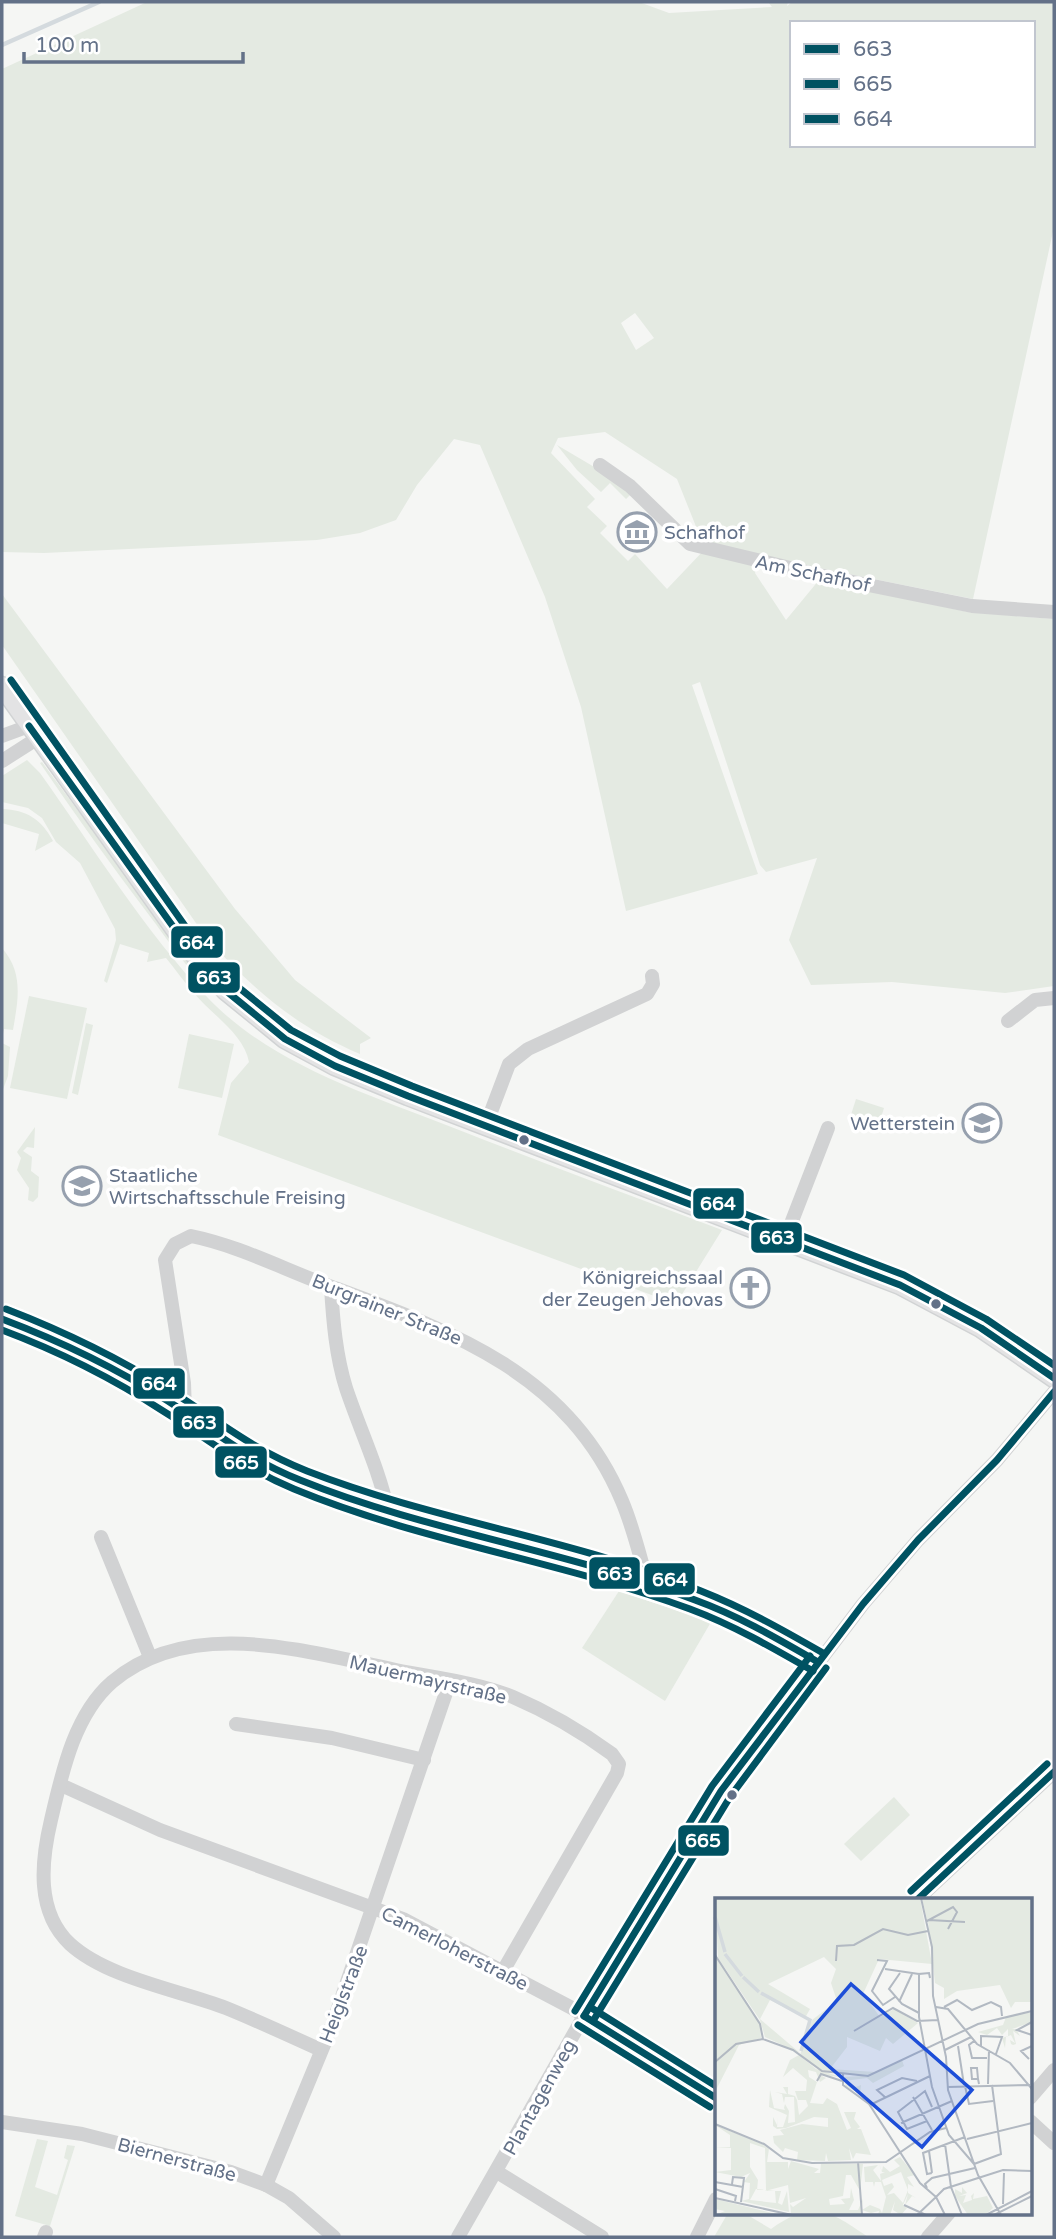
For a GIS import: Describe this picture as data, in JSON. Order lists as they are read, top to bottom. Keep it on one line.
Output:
{"streets":{"street":["Am Schafhof","Burgrainer Straße","Mauermayrstraße","Camerloherstraße","Heiglstraße","Plantagenweg","Biernerstraße"]},"crossings":[["Mauermayrstraße","Camerloherstraße"],["Mauermayrstraße","Heiglstraße"],["Camerloherstraße","Heiglstraße"],["Camerloherstraße","Plantagenweg"],["Heiglstraße","Biernerstraße"]],"places":{"museum":["Schafhof"],"school or university":["Wetterstein","Staatliche Wirtschaftsschule Freising"],"church":["Königreichssaal der Zeugen Jehovas"]},"lines":["transit line 664","transit line 663","transit line 665"],"legend":["663","665","664"],"scale_bar":"100 m"}
